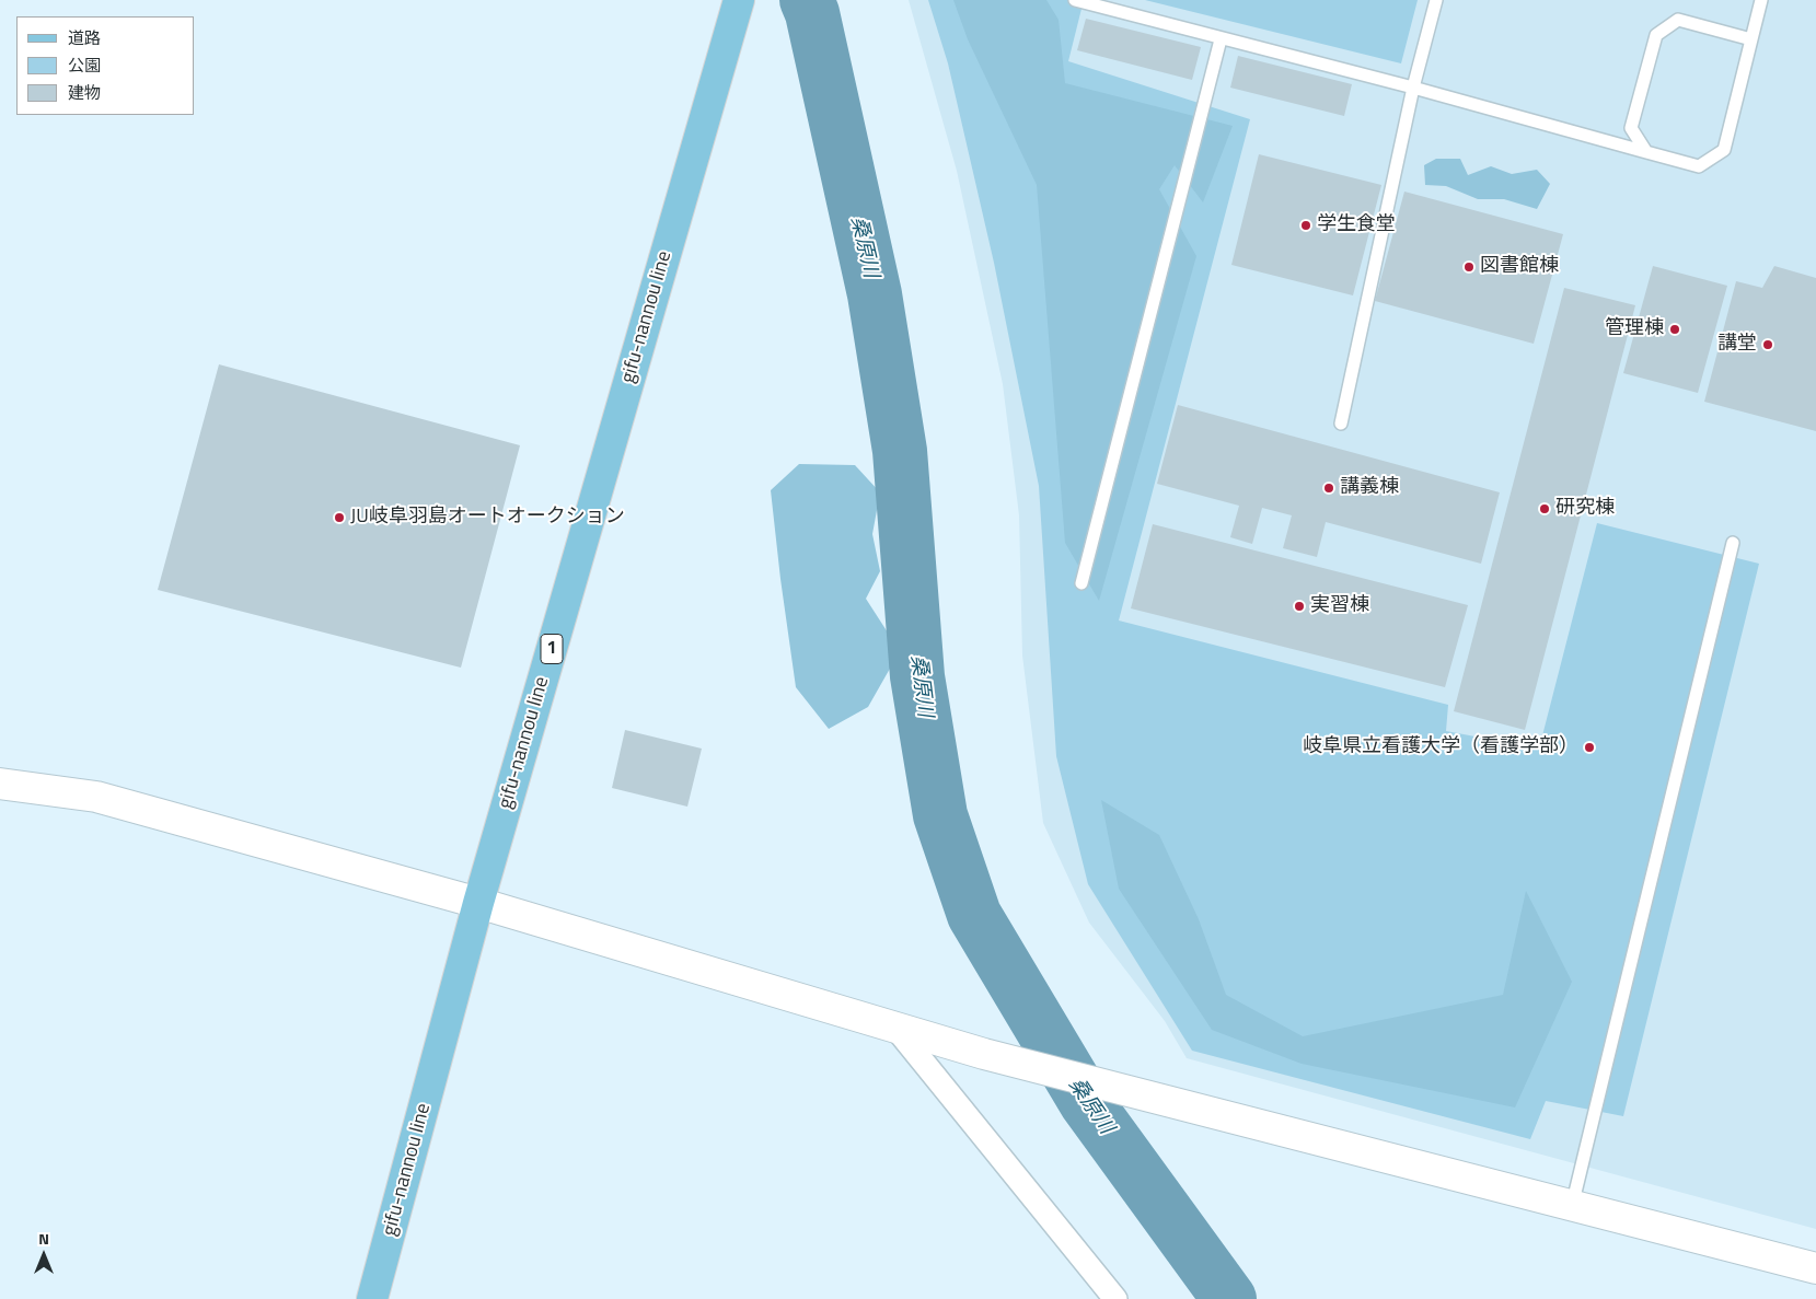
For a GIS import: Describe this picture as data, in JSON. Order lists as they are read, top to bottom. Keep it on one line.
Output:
{"streets":{"main road":["gifu-nannou line","1"]},"water":["桑原川"],"places":["学生食堂","図書館棟","管理棟","講堂","講義棟","研究棟","JU岐阜羽島オートオークション","実習棟","岐阜県立看護大学（看護学部）"],"legend":["道路","公園","建物"],"north":"top"}
